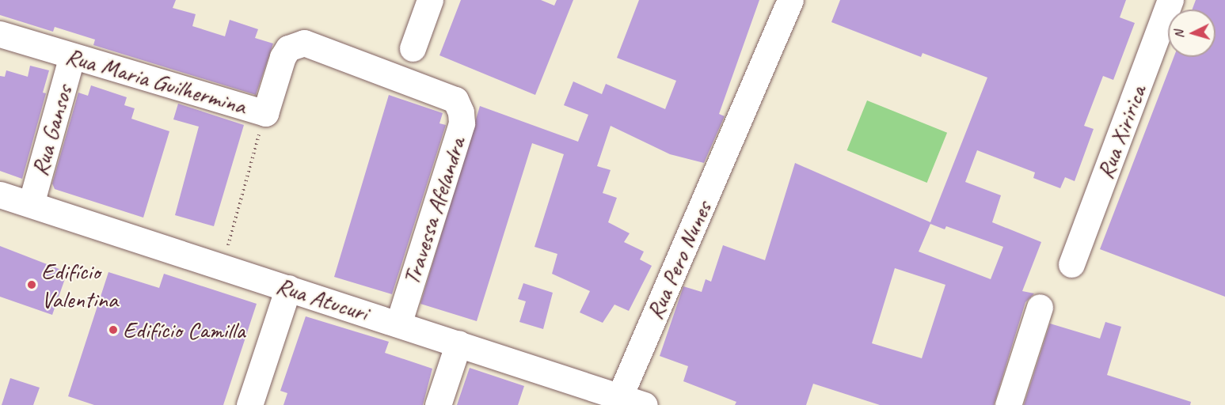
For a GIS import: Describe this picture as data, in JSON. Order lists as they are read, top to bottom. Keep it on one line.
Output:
{"streets":{"street":["Rua Maria Guilhermina","Rua Gansos","Rua Xiririca","Travessa Afelandra","Rua Pero Nunes","Rua Atucuri"]},"crossings":[["Rua Maria Guilhermina","Rua Gansos"],["Rua Maria Guilhermina","Travessa Afelandra"],["Rua Gansos","Rua Atucuri"],["Travessa Afelandra","Rua Atucuri"],["Rua Pero Nunes","Rua Atucuri"]],"places":["Edifício Valentina","Edifício Camilla"],"north":"left"}
